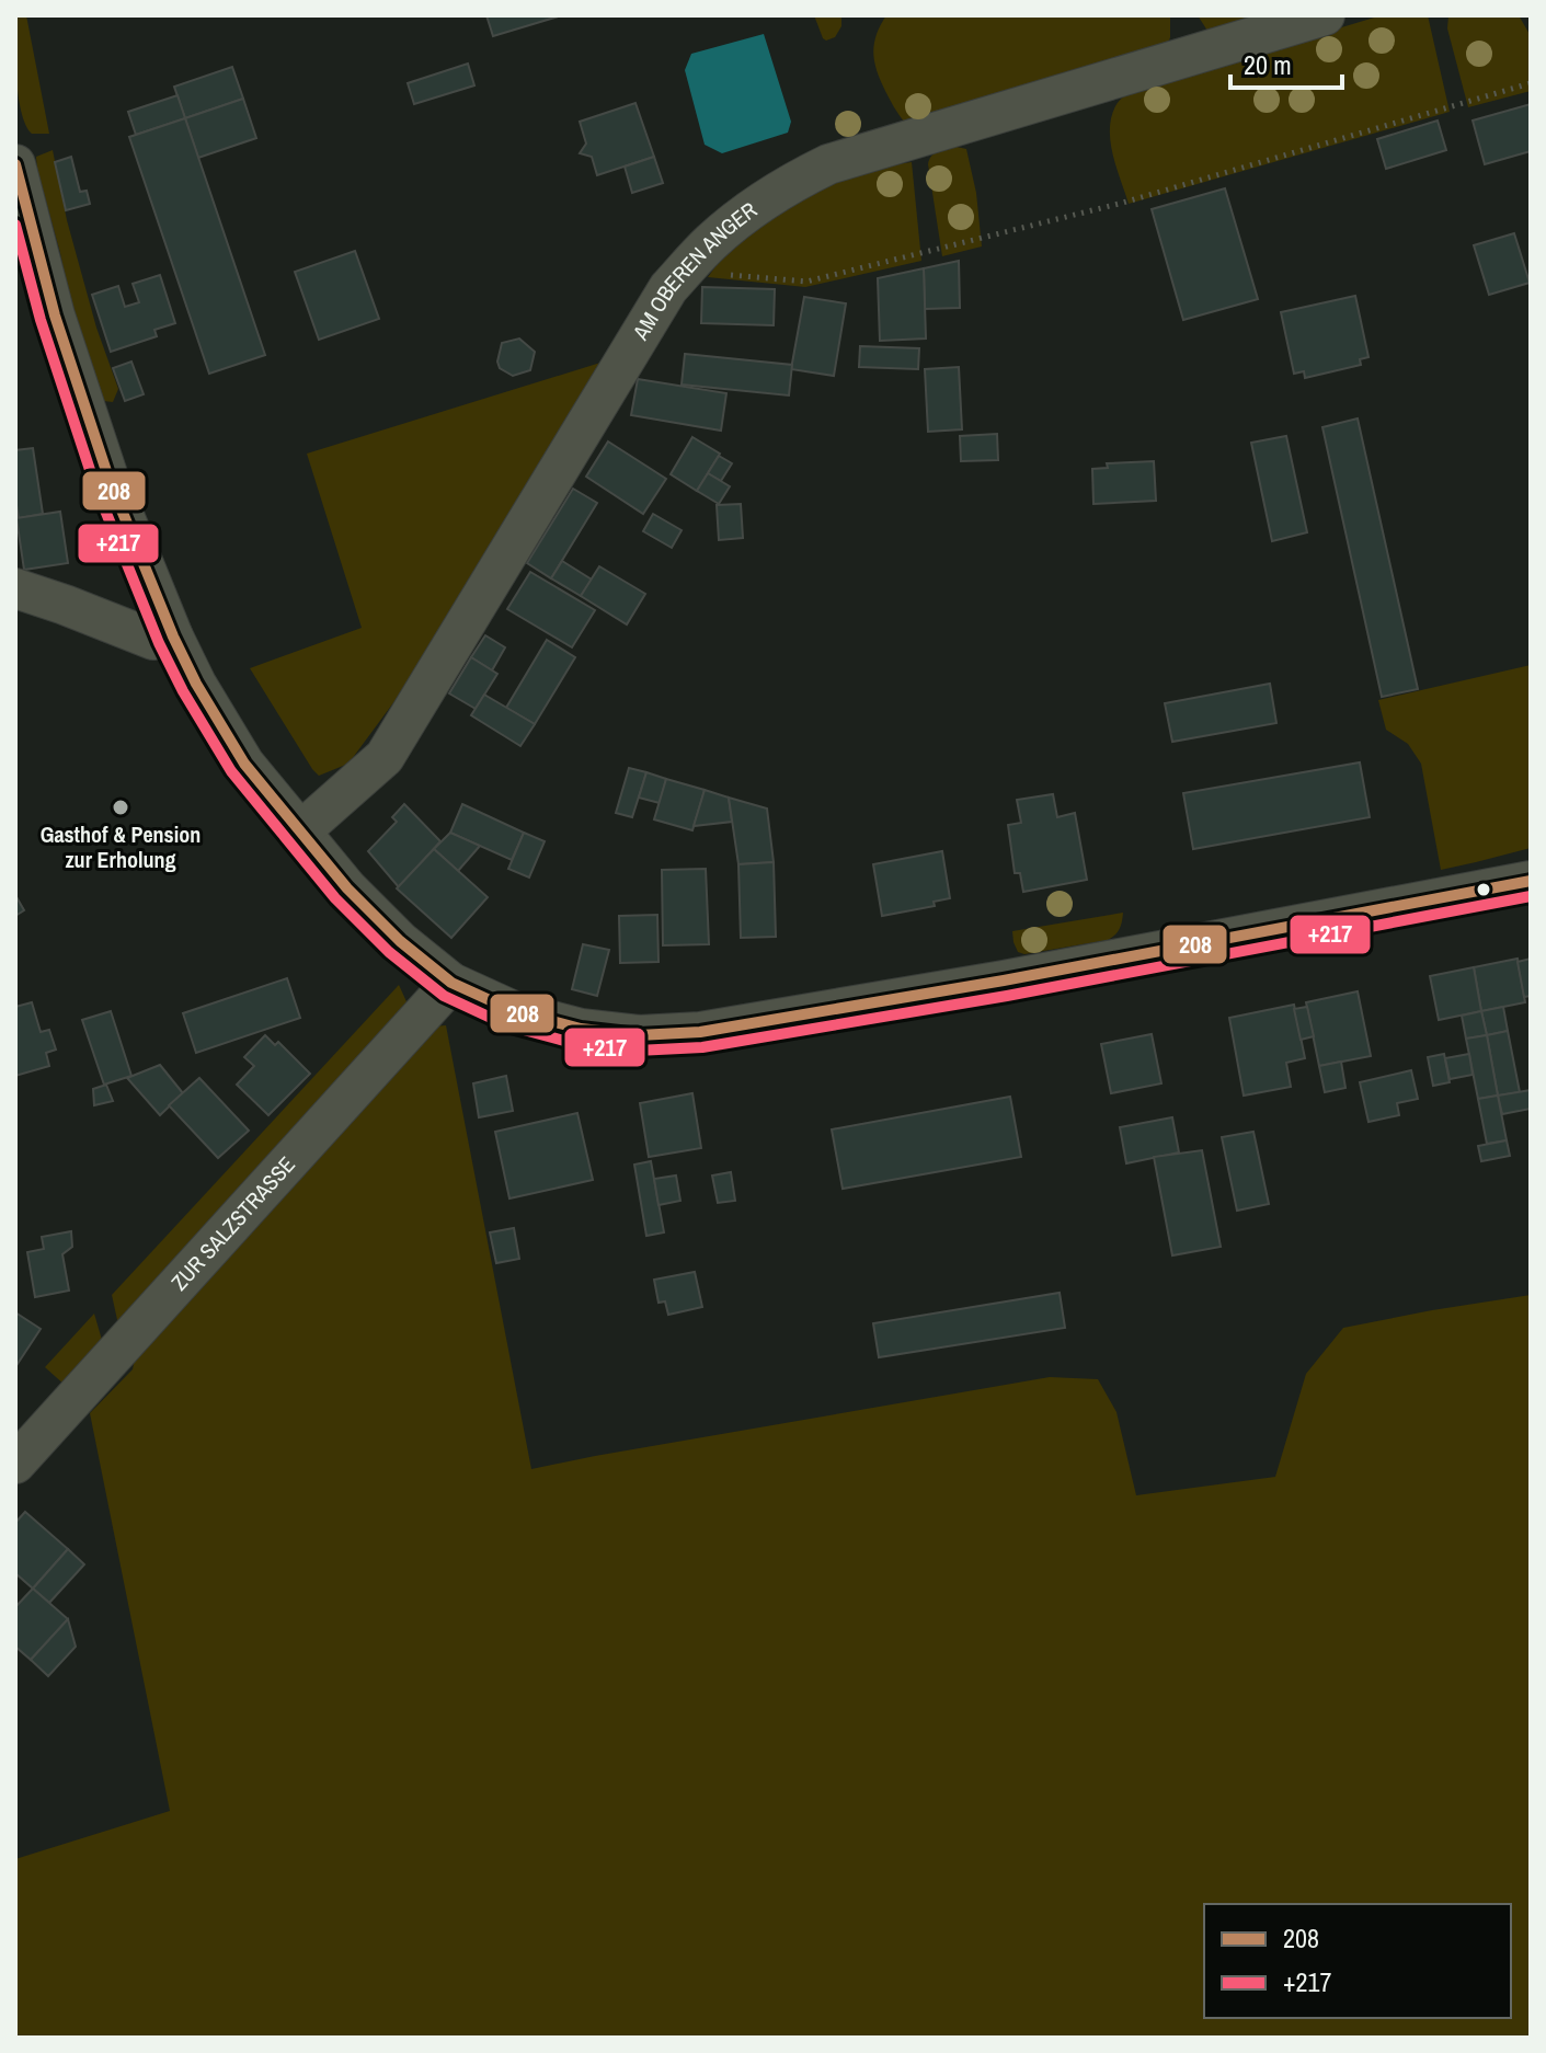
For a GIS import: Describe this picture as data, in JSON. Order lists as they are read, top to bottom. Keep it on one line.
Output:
{"streets":{"street":["AM OBEREN ANGER","ZUR SALZSTRASSE"]},"places":["Gasthof & Pension zur Erholung"],"lines":["transit line 208","transit line +217"],"legend":["208","+217"],"scale_bar":"20 m"}
